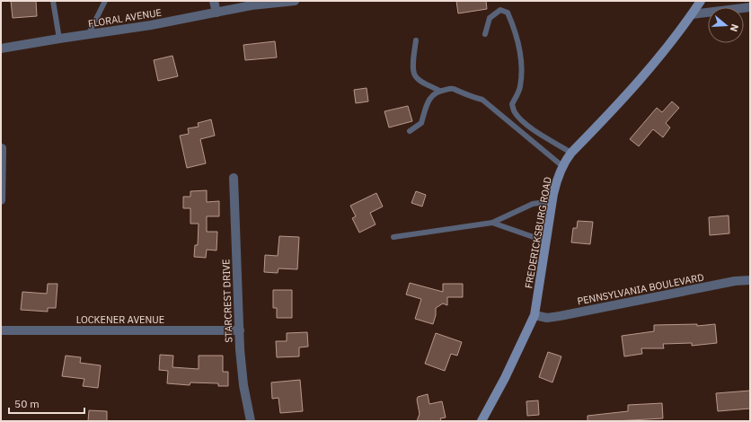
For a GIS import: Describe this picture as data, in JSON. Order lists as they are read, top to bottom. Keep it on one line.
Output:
{"streets":{"street":["FLORAL AVENUE","FREDERICKSBURG ROAD","PENNSYLVANIA BOULEVARD","STARCREST DRIVE","LOCKENER AVENUE"]},"crossings":[["FREDERICKSBURG ROAD","PENNSYLVANIA BOULEVARD"],["STARCREST DRIVE","LOCKENER AVENUE"]],"scale_bar":"50 m","north":"right"}
